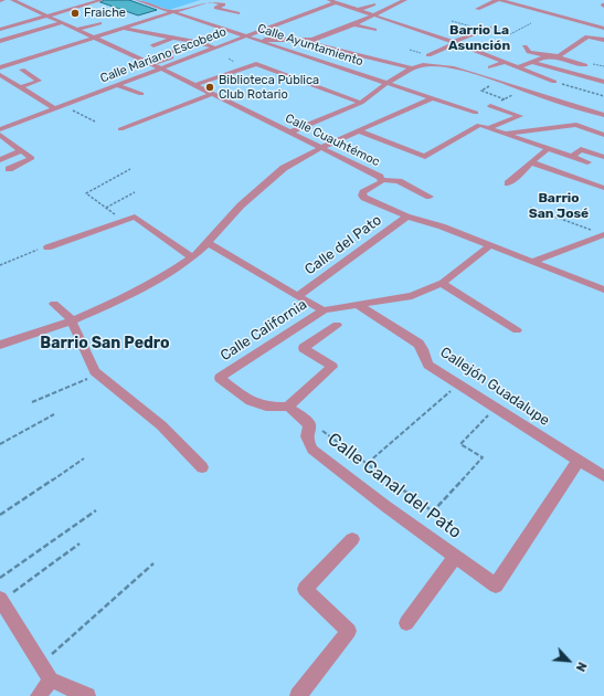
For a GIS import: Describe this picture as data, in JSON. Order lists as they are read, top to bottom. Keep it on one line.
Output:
{"streets":{"street":["Calle Ayuntamiento","Calle Mariano Escobedo","Calle Cuauhtémoc","Calle del Pato","Calle California","Callejón Guadalupe","Calle Canal del Pato"]},"crossings":[["Calle Ayuntamiento","Calle Mariano Escobedo"],["Calle Mariano Escobedo","Calle Cuauhtémoc"],["Calle Cuauhtémoc","Calle del Pato"],["Callejón Guadalupe","Calle Canal del Pato"]],"districts":["Barrio La Asunción","Barrio San José","Barrio San Pedro"],"places":["Fraiche","Biblioteca Pública Club Rotario"],"north":"bottom right"}
